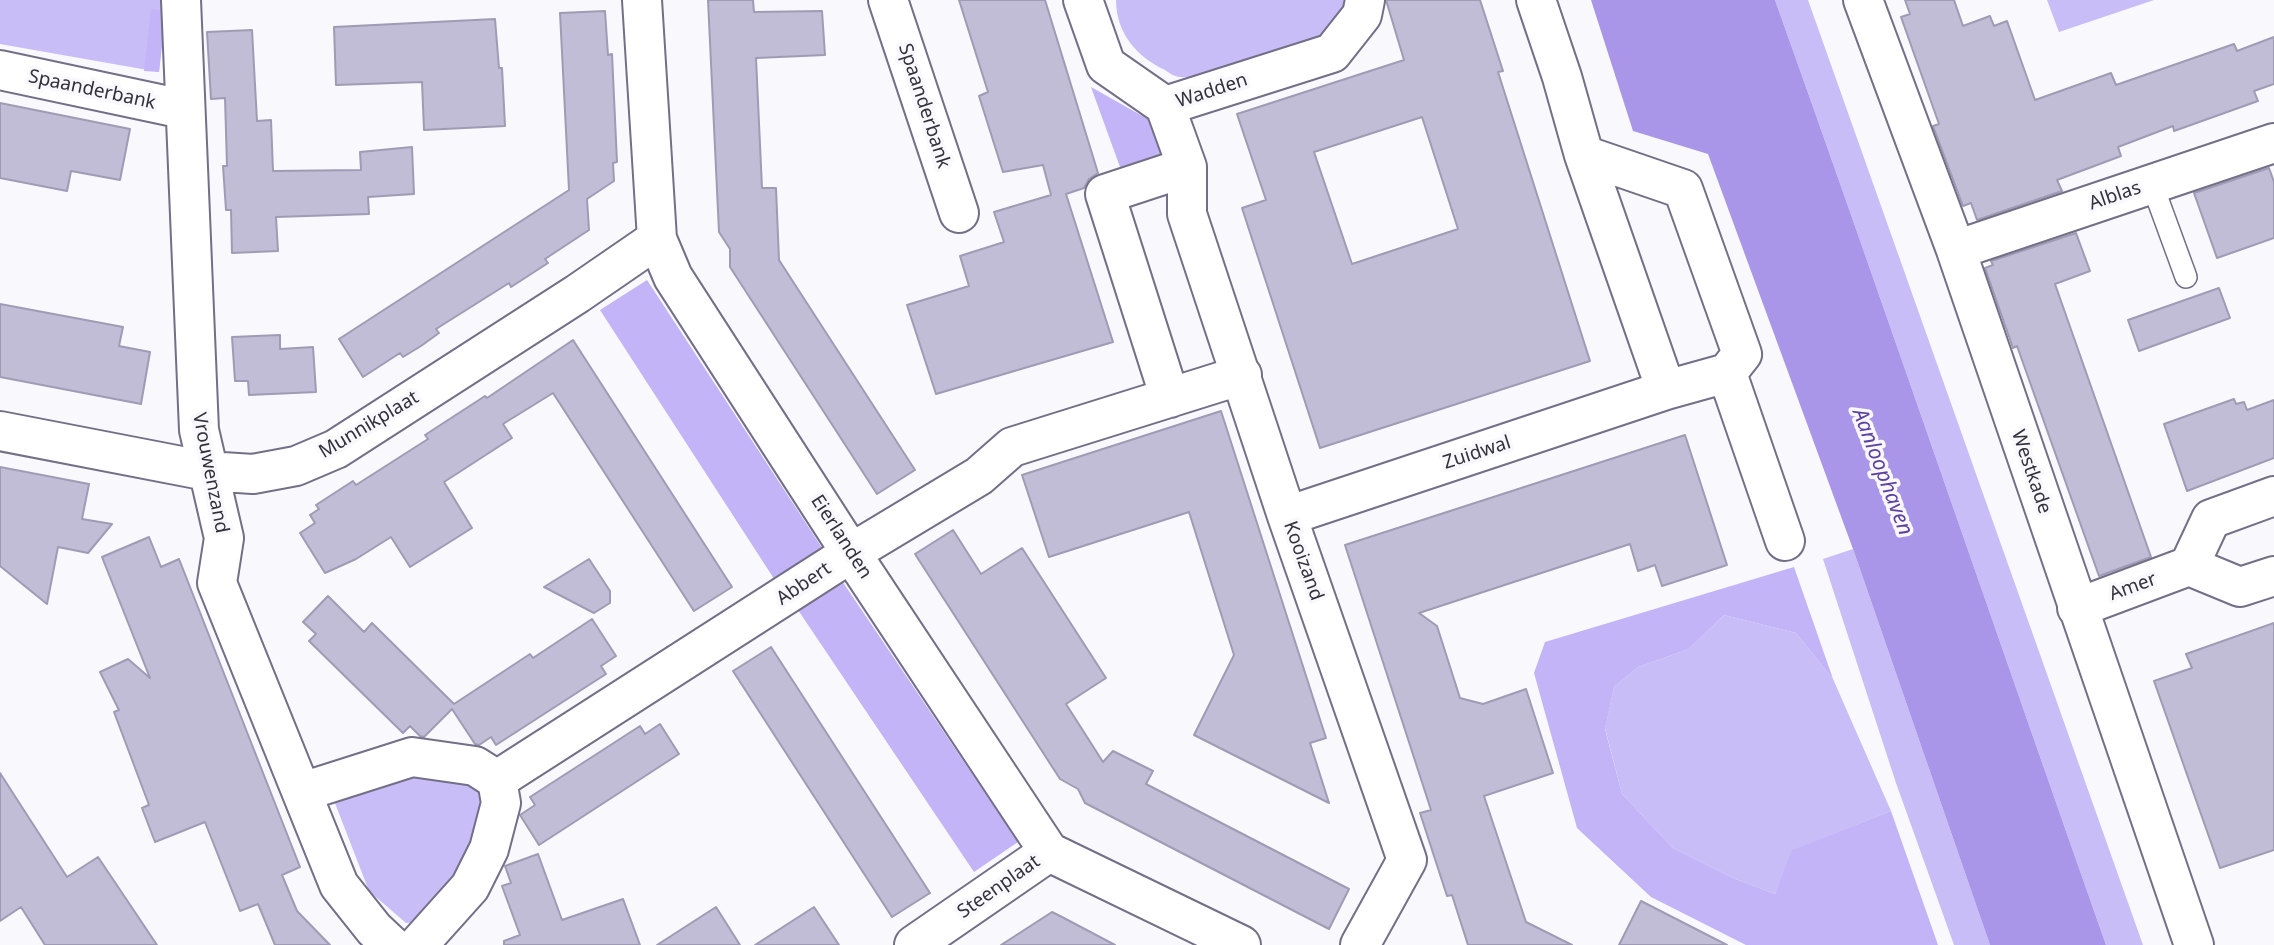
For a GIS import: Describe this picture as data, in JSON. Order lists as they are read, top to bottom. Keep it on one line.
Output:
{"streets":{"street":["Spaanderbank","Wadden","Alblas","Munnikplaat","Zuidwal","Westkade","Vrouwenzand","Eierlanden","Kooizand","Abbert","Amer","Steenplaat"]},"crossings":[["Spaanderbank","Vrouwenzand"],["Wadden","Kooizand"],["Alblas","Westkade"],["Munnikplaat","Vrouwenzand"],["Munnikplaat","Eierlanden"],["Zuidwal","Kooizand"],["Westkade","Amer"],["Eierlanden","Abbert"],["Eierlanden","Steenplaat"],["Kooizand","Abbert"]],"water":["Aanloophaven"]}
